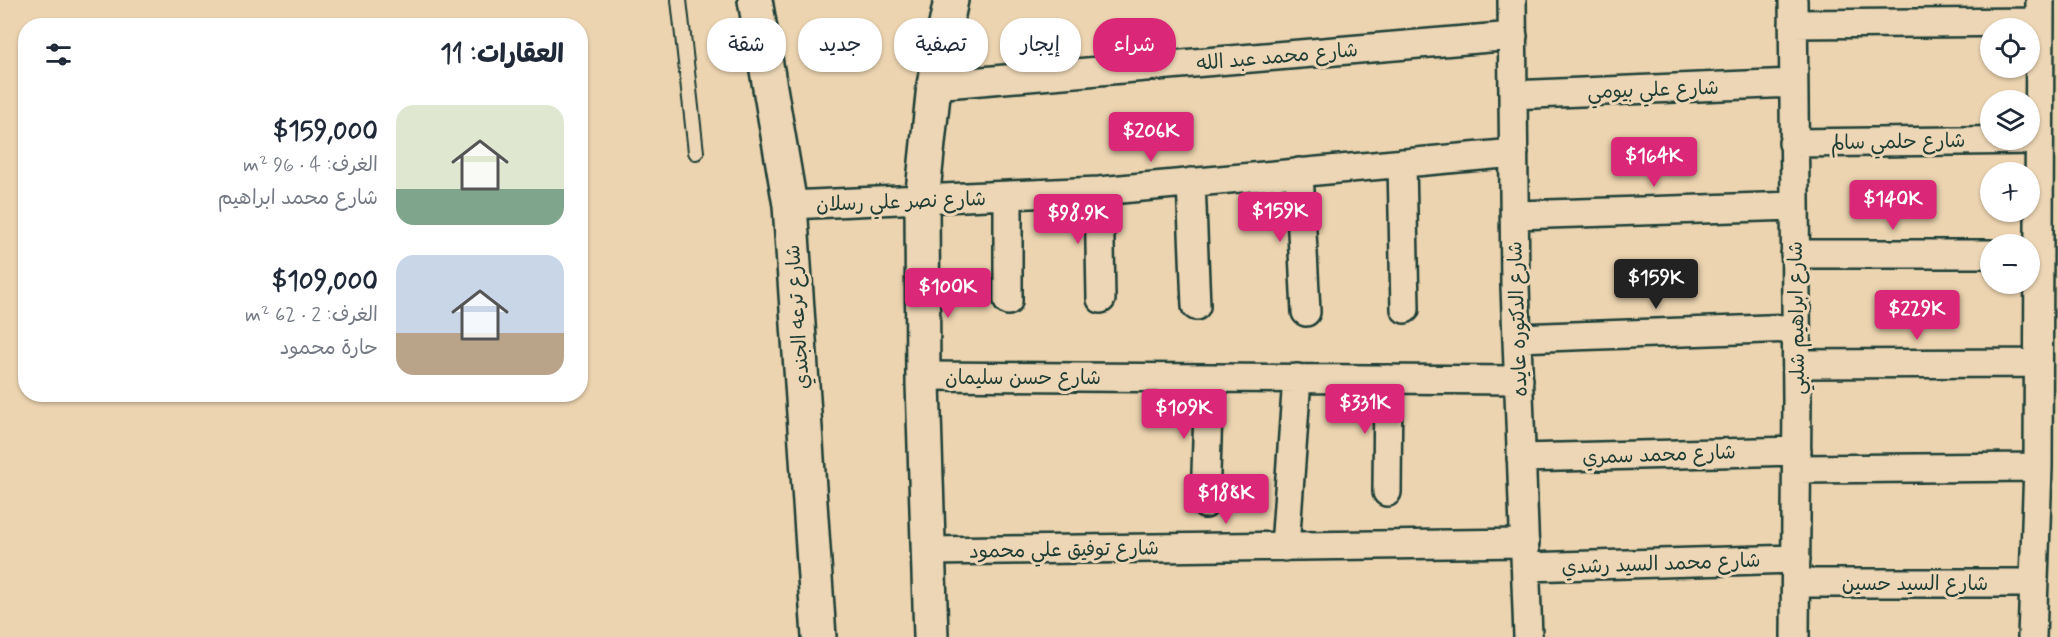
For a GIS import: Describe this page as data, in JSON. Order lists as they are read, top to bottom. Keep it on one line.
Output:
{"streets":{"main road":["شارع ترعه الجندي"],"street":["شارع محمد عبد الله","شارع علي بيومي","شارع حلمي سالم","شارع نصر علي رسلان","شارع ابراهيم شلبي","شارع الدكتوره عايده","شارع حسن سليمان","شارع محمد سمري","شارع توفيق علي محمود","شارع محمد السيد رشدي","شارع السيد حسين"]},"crossings":[["شارع محمد عبد الله","شارع الدكتوره عايده"],["شارع علي بيومي","شارع ابراهيم شلبي"],["شارع علي بيومي","شارع الدكتوره عايده"],["شارع حلمي سالم","شارع ابراهيم شلبي"],["شارع نصر علي رسلان","شارع ترعه الجندي"],["شارع نصر علي رسلان","شارع الدكتوره عايده"],["شارع ابراهيم شلبي","شارع محمد سمري"],["شارع ابراهيم شلبي","شارع محمد السيد رشدي"],["شارع ابراهيم شلبي","شارع السيد حسين"],["شارع الدكتوره عايده","شارع حسن سليمان"],["شارع الدكتوره عايده","شارع محمد سمري"],["شارع الدكتوره عايده","شارع توفيق علي محمود"],["شارع الدكتوره عايده","شارع محمد السيد رشدي"],["شارع توفيق علي محمود","شارع محمد السيد رشدي"],["شارع محمد السيد رشدي","شارع السيد حسين"]],"page":{"map_buttons":["+","−"],"chip":["شراء","إيجار","تصفية","جديد","شقة"],"heading":"العقارات: 11","list":[{"name":"$159,000","note":"الغرف: 4 · 96 m² · شارع محمد ابراهيم"},{"name":"$109,000","note":"الغرف: 2 · 62 m² · حارة محمود"}],"price":["$206K","$164K","$140K","$159K","$98.9K","$159K","$100K","$229K","$331K","$109K","$188K"]}}
